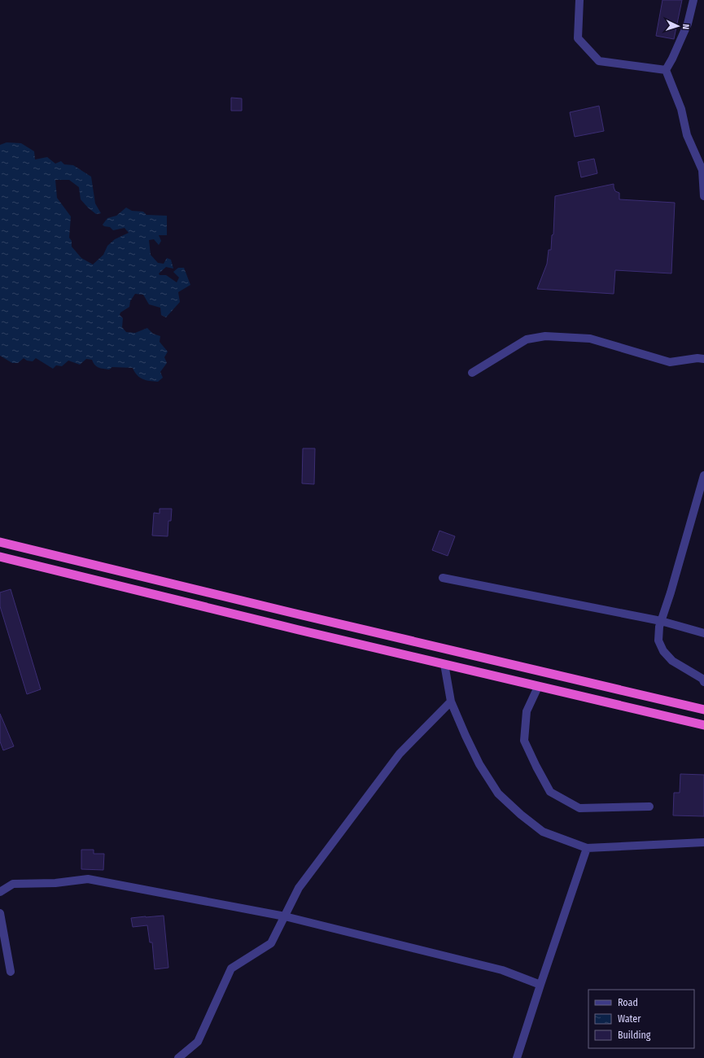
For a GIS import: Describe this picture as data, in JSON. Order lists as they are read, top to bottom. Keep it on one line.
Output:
{"legend":["Road","Water","Building"],"north":"right"}
